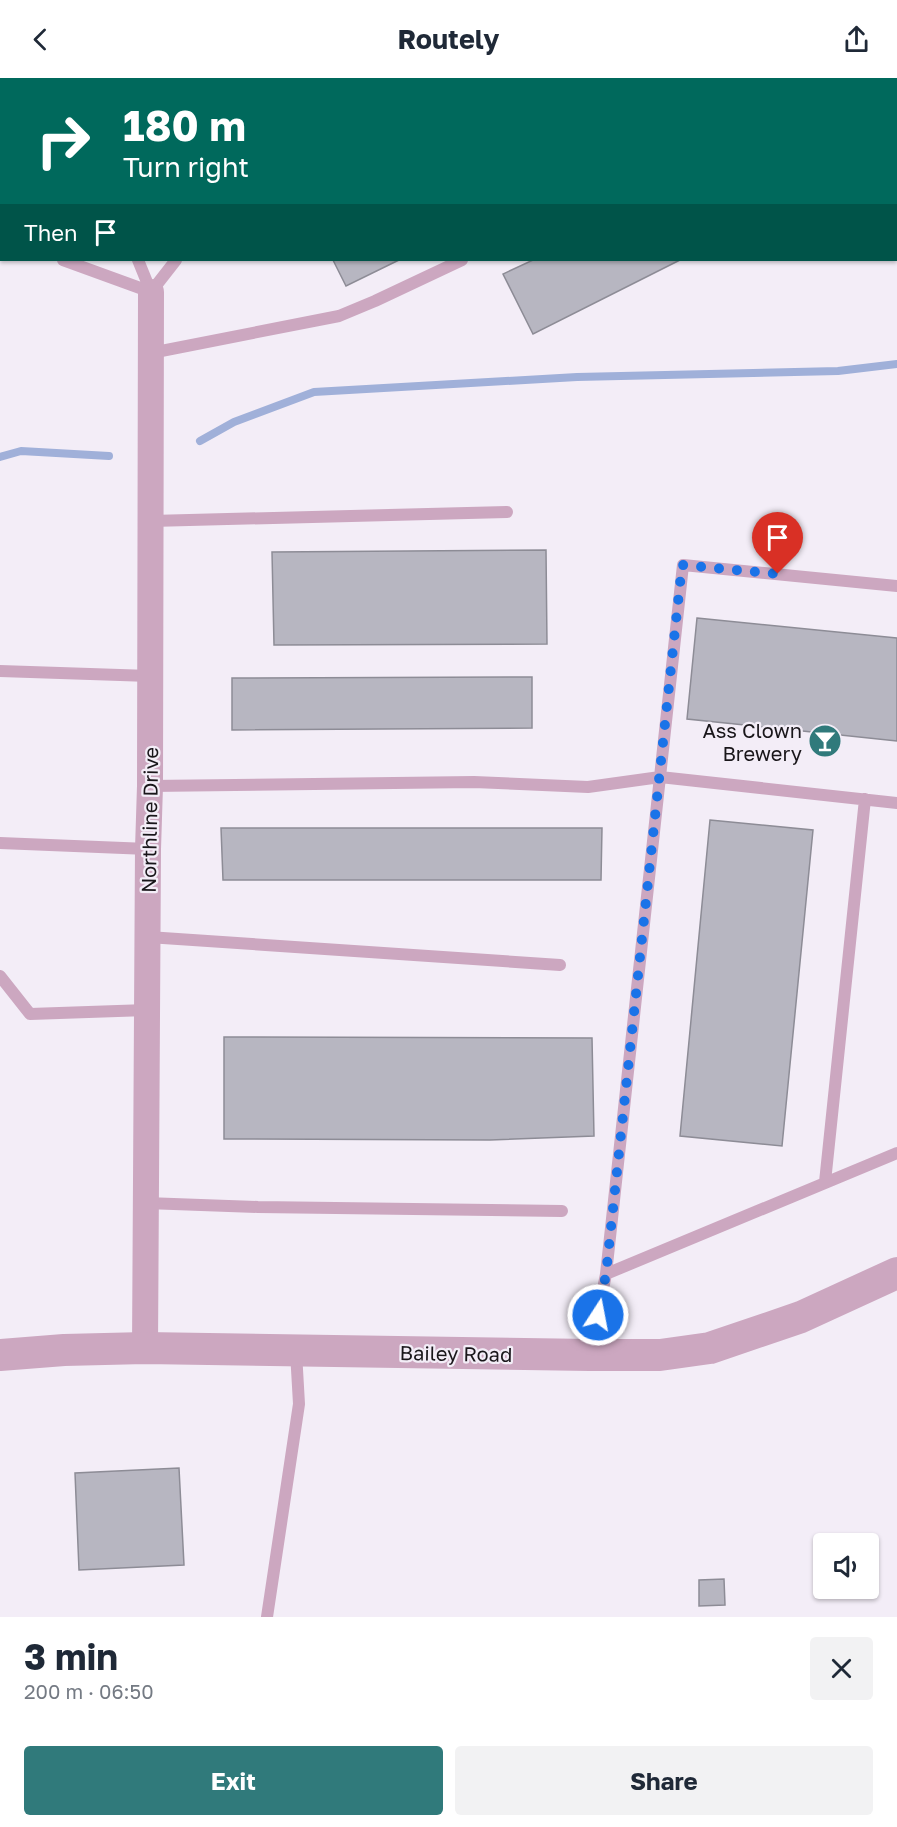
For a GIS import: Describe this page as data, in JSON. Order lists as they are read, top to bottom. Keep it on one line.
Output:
{"streets":{"street":["Northline Drive","Bailey Road"]},"crossings":[["Northline Drive","Bailey Road"]],"places":{"bar":["Ass Clown Brewery"]},"page":{"header":"Routely","turn":["180 m","Turn right"],"then":"Then","heading":["3 min","200 m · 06:50"],"buttons":["Exit","Share"]}}
